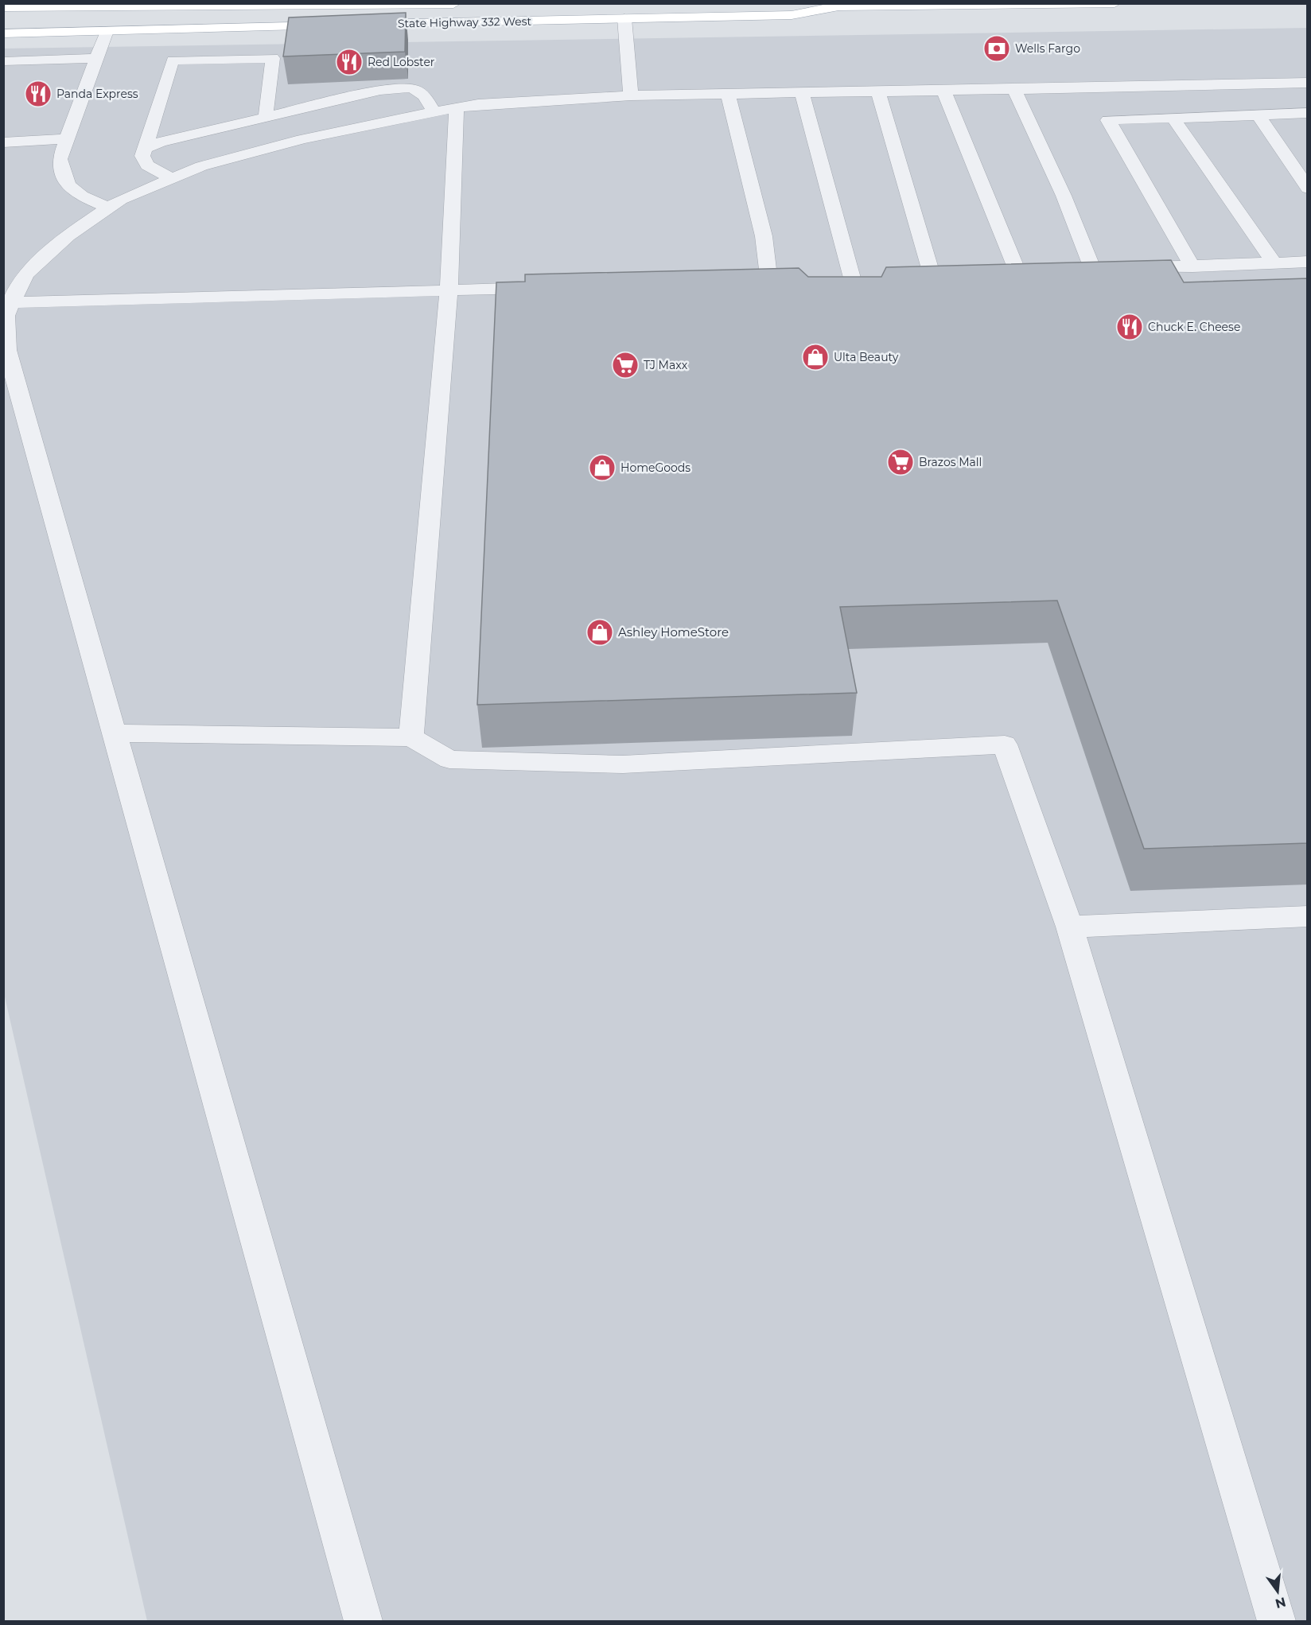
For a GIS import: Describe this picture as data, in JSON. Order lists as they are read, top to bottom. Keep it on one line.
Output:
{"streets":{"main road":["State Highway 332 West"]},"places":{"bank":["Wells Fargo"],"restaurant":["Red Lobster","Panda Express","Chuck E. Cheese"],"shop":["Ulta Beauty","HomeGoods","Ashley HomeStore"],"supermarket":["TJ Maxx","Brazos Mall"]},"north":"bottom"}
